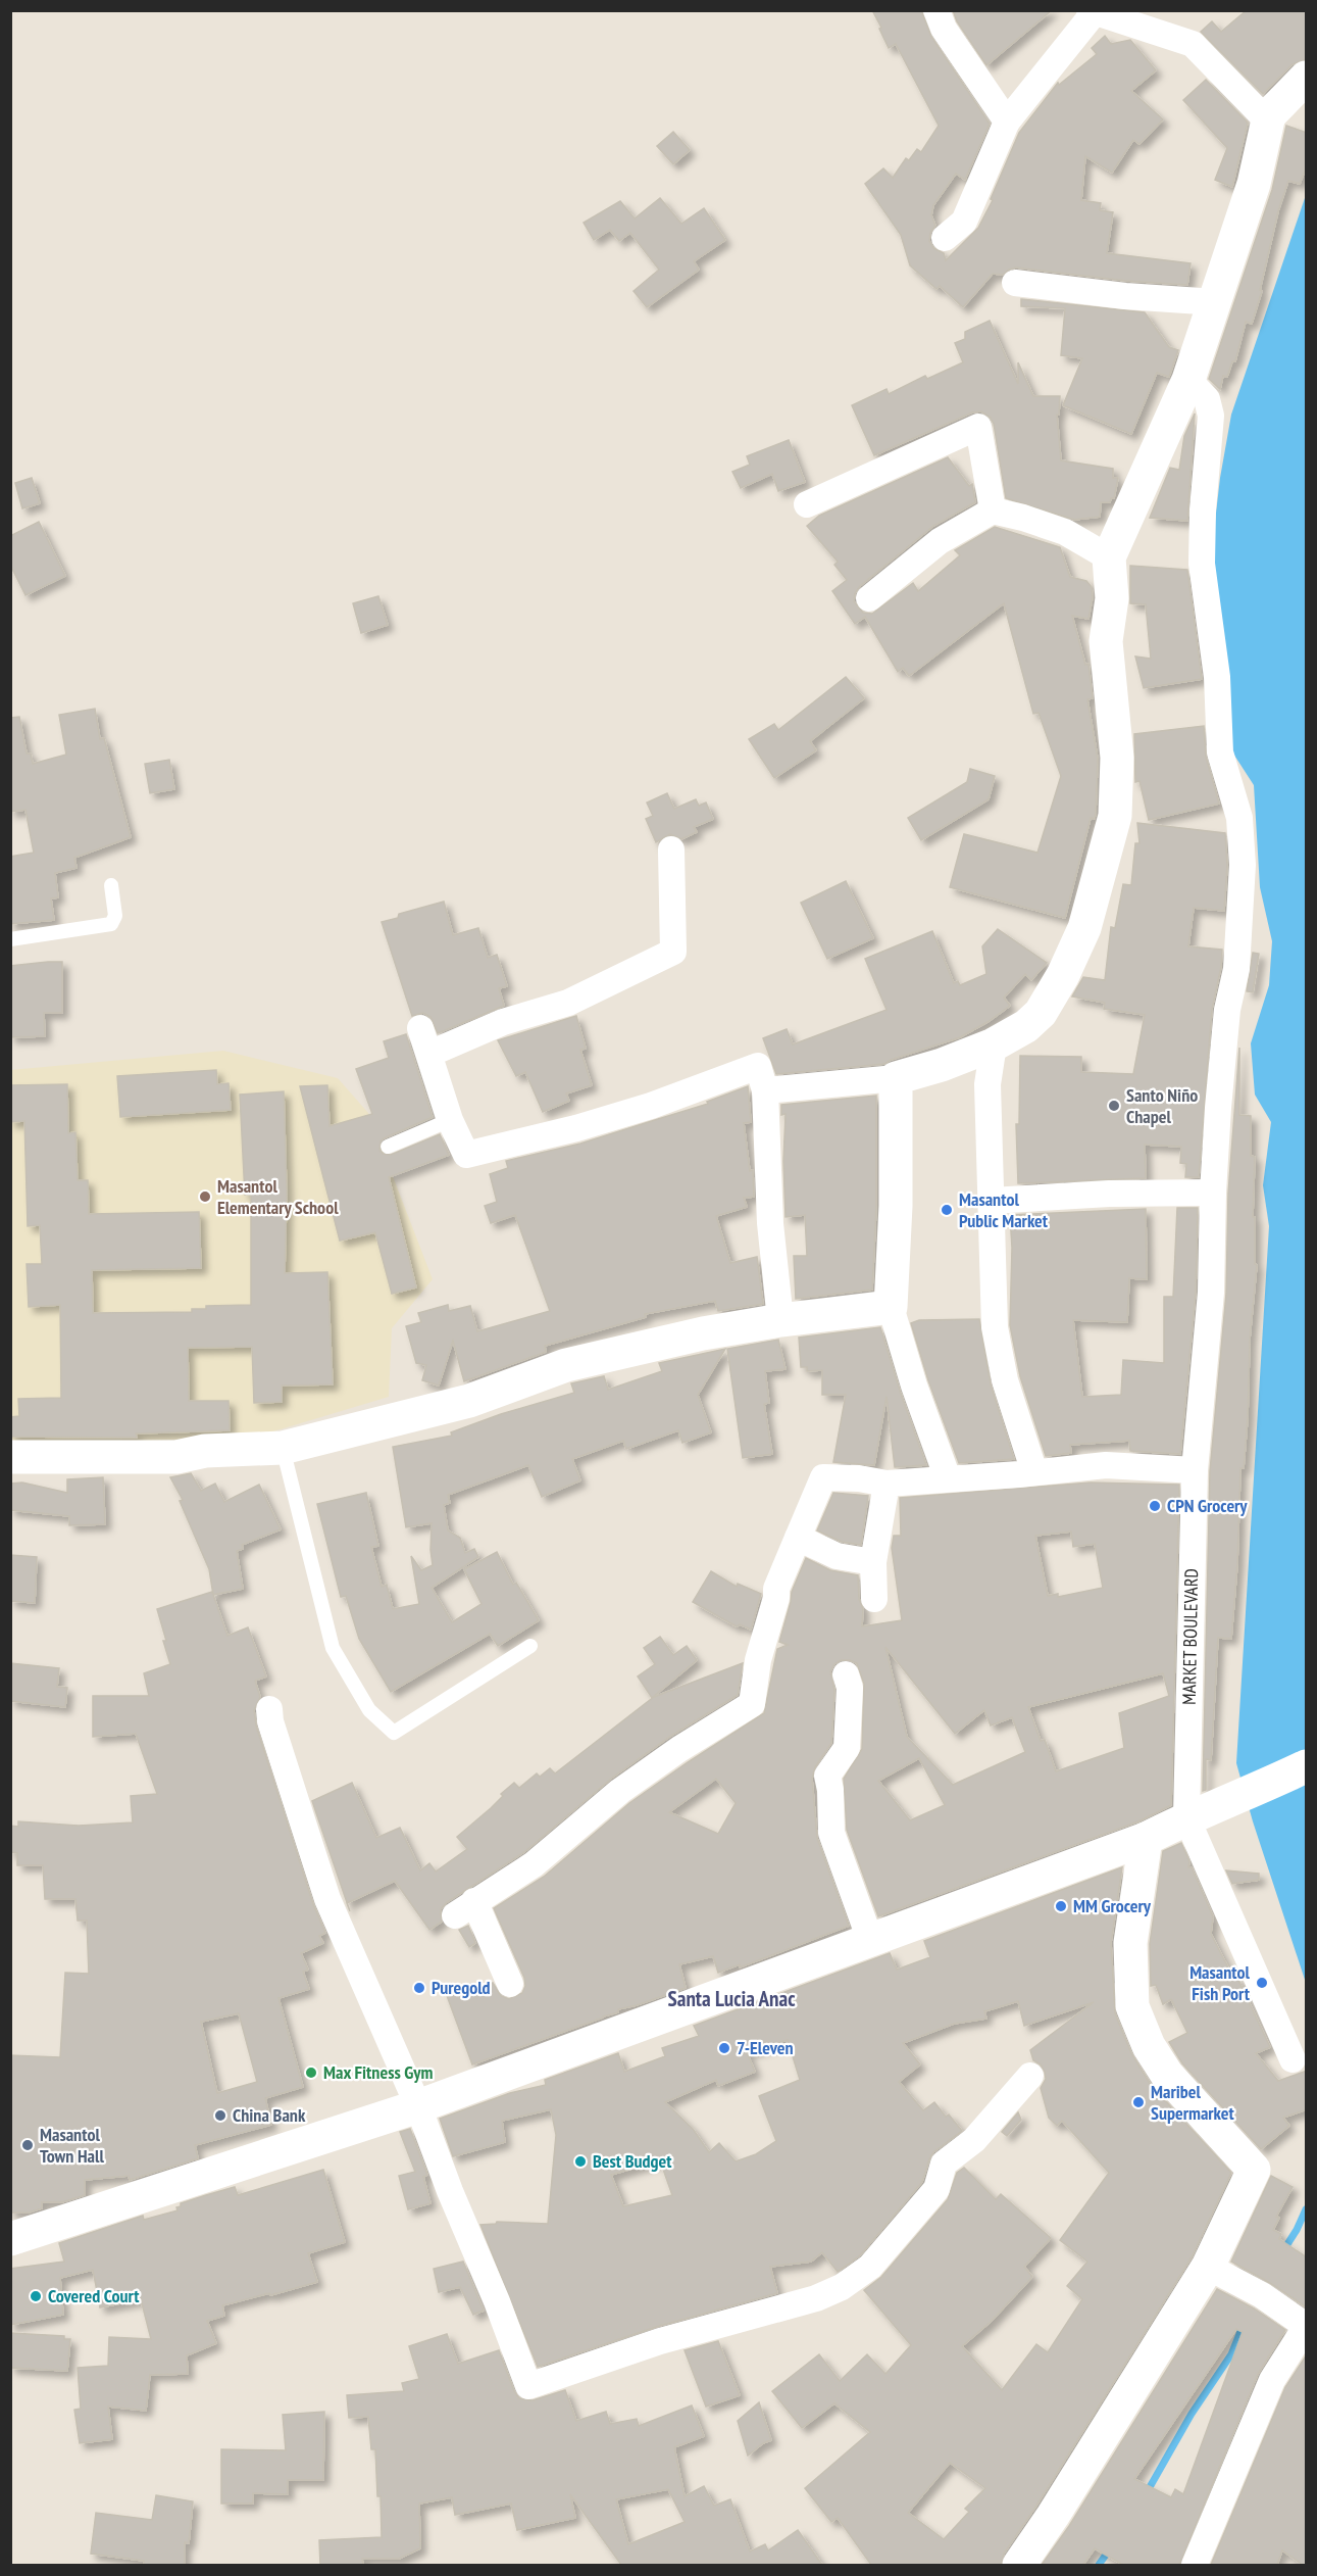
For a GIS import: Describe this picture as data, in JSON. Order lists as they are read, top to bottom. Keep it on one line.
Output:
{"streets":{"street":["MARKET BOULEVARD"]},"districts":["Santa Lucia Anac"],"places":["Santo Niño Chapel","Masantol Elementary School","Masantol Public Market","CPN Grocery","MM Grocery","Masantol Fish Port","Puregold","7-Eleven","Max Fitness Gym","Maribel Supermarket","China Bank","Masantol Town Hall","Best Budget","Covered Court"]}
